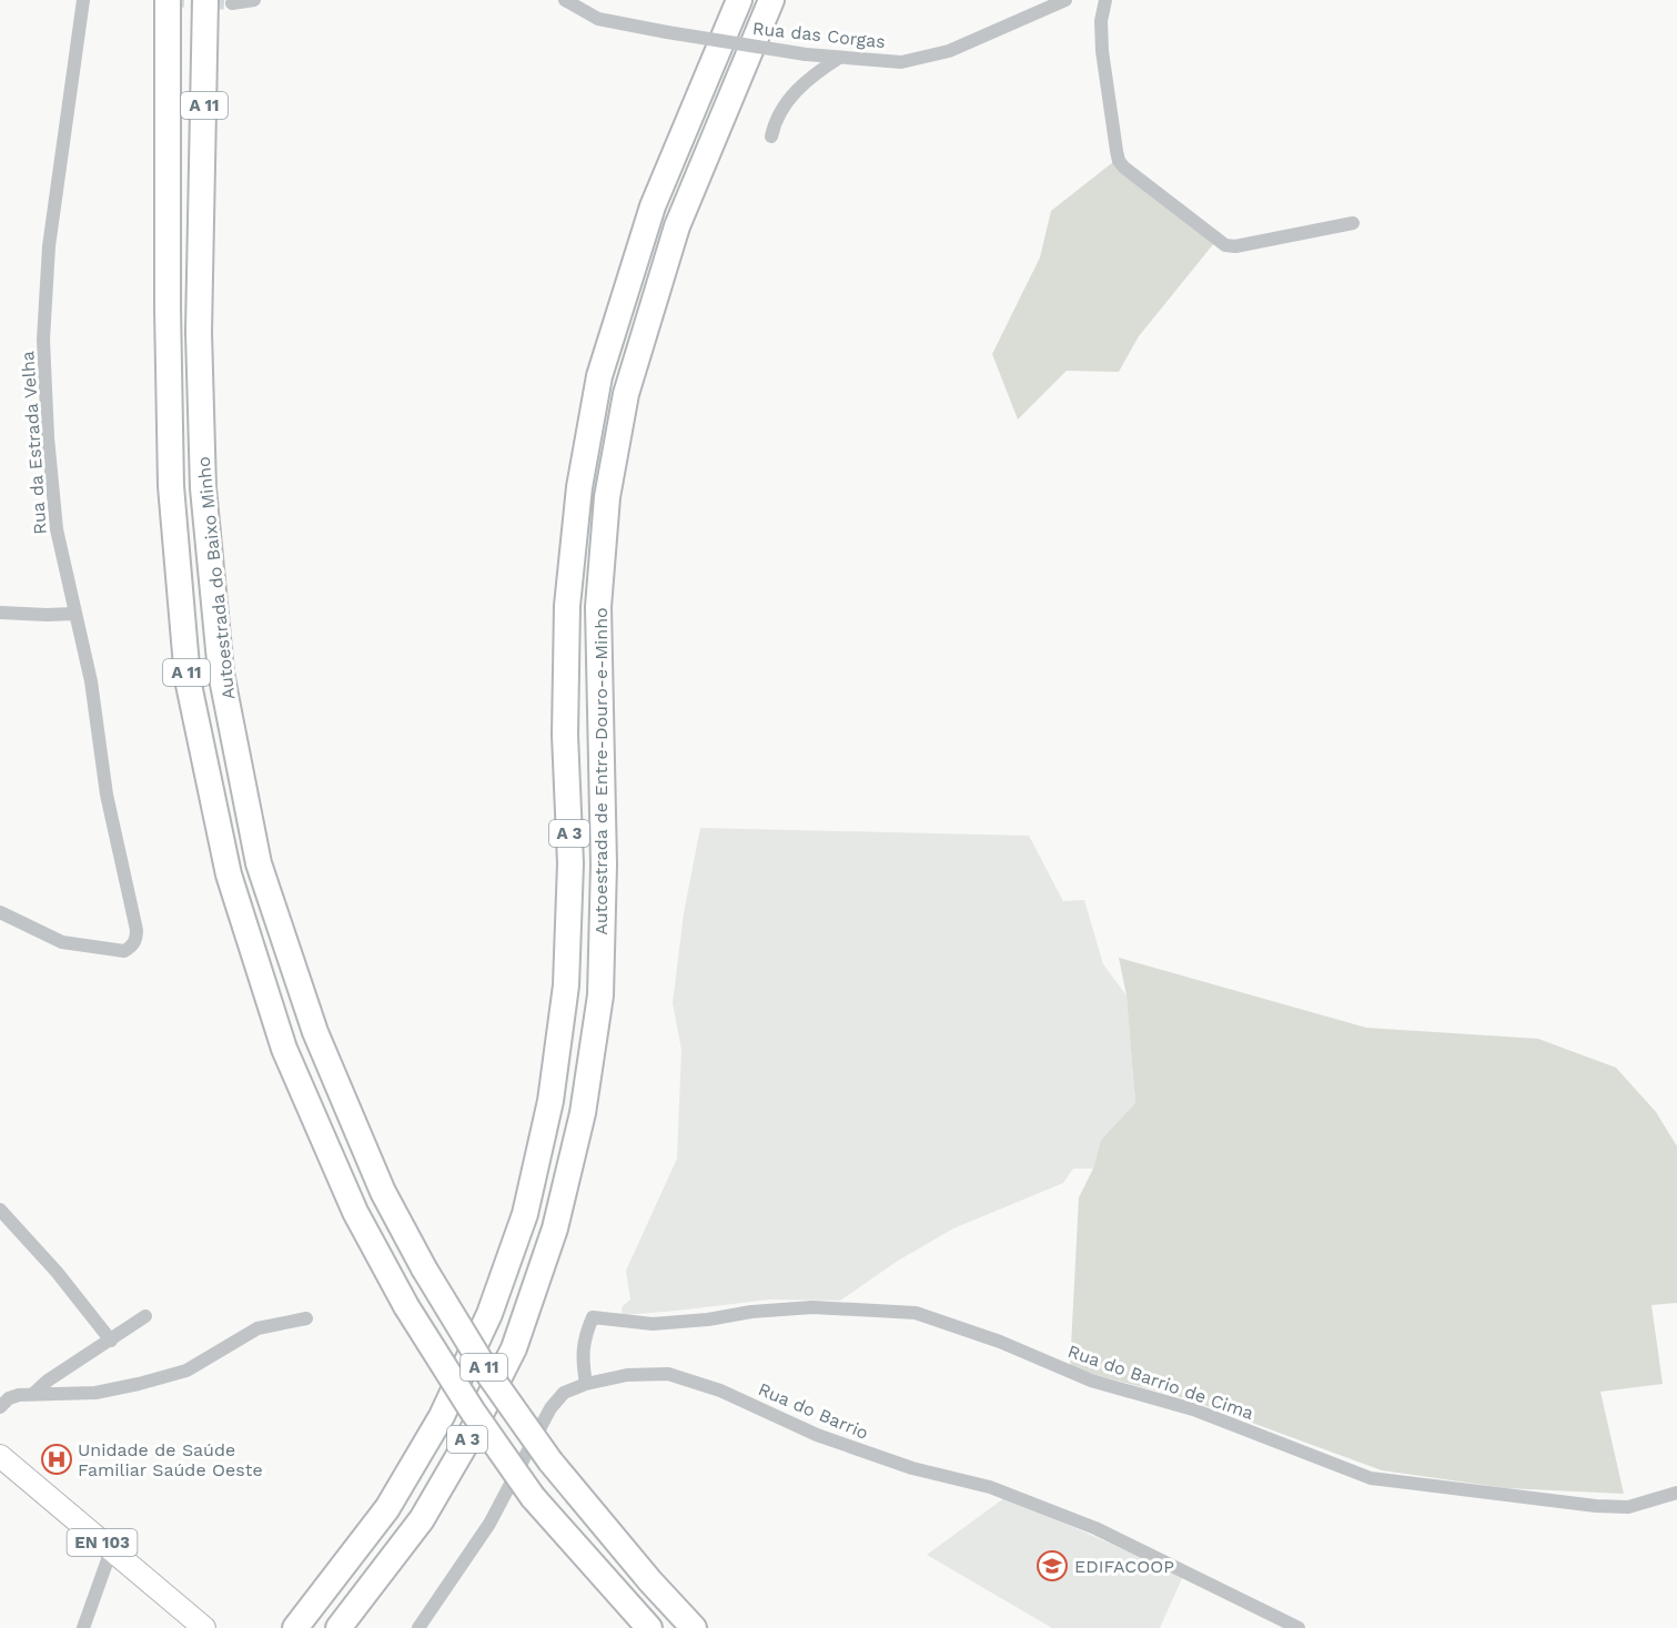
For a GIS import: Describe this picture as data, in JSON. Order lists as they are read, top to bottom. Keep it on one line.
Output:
{"streets":{"highway":["A 11","Autoestrada do Baixo Minho","Autoestrada de Entre-Douro-e-Minho","A 3"],"main road":["EN 103"],"street":["Rua das Corgas","Rua da Estrada Velha","Rua do Barrio de Cima","Rua do Barrio"]},"crossings":[["Rua do Barrio de Cima","Rua do Barrio"]],"places":{"hospital":["Unidade de Saúde Familiar Saúde Oeste"],"school or university":["EDIFACOOP"]}}
